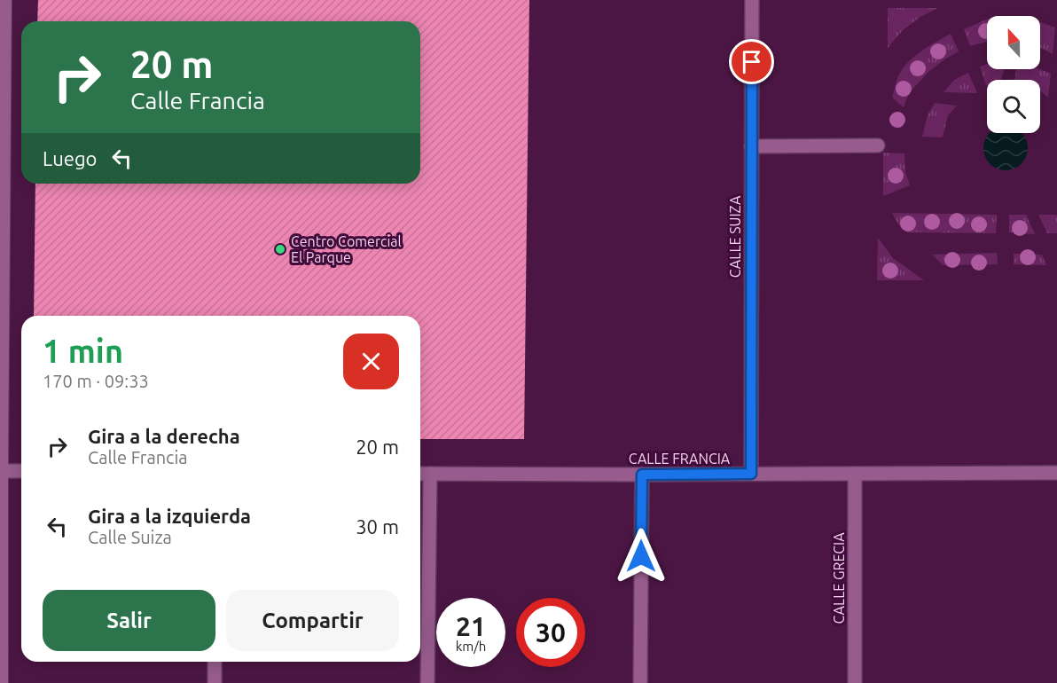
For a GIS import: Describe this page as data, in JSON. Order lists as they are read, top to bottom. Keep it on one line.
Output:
{"streets":{"street":["CALLE SUIZA","CALLE FRANCIA","CALLE GRECIA"]},"crossings":[["CALLE SUIZA","CALLE FRANCIA"],["CALLE FRANCIA","CALLE GRECIA"]],"places":["Centro Comercial El Parque"],"north":"top","page":{"turn":["20 m","Calle Francia"],"then":"Luego","heading":["1 min","170 m · 09:33"],"list":[{"name":"Gira a la derecha","note":"Calle Francia","value":"20 m"},{"name":"Gira a la izquierda","note":"Calle Suiza","value":"30 m"}],"buttons":["Salir","Compartir"],"speed":"21 km/h","limit":"30"}}
